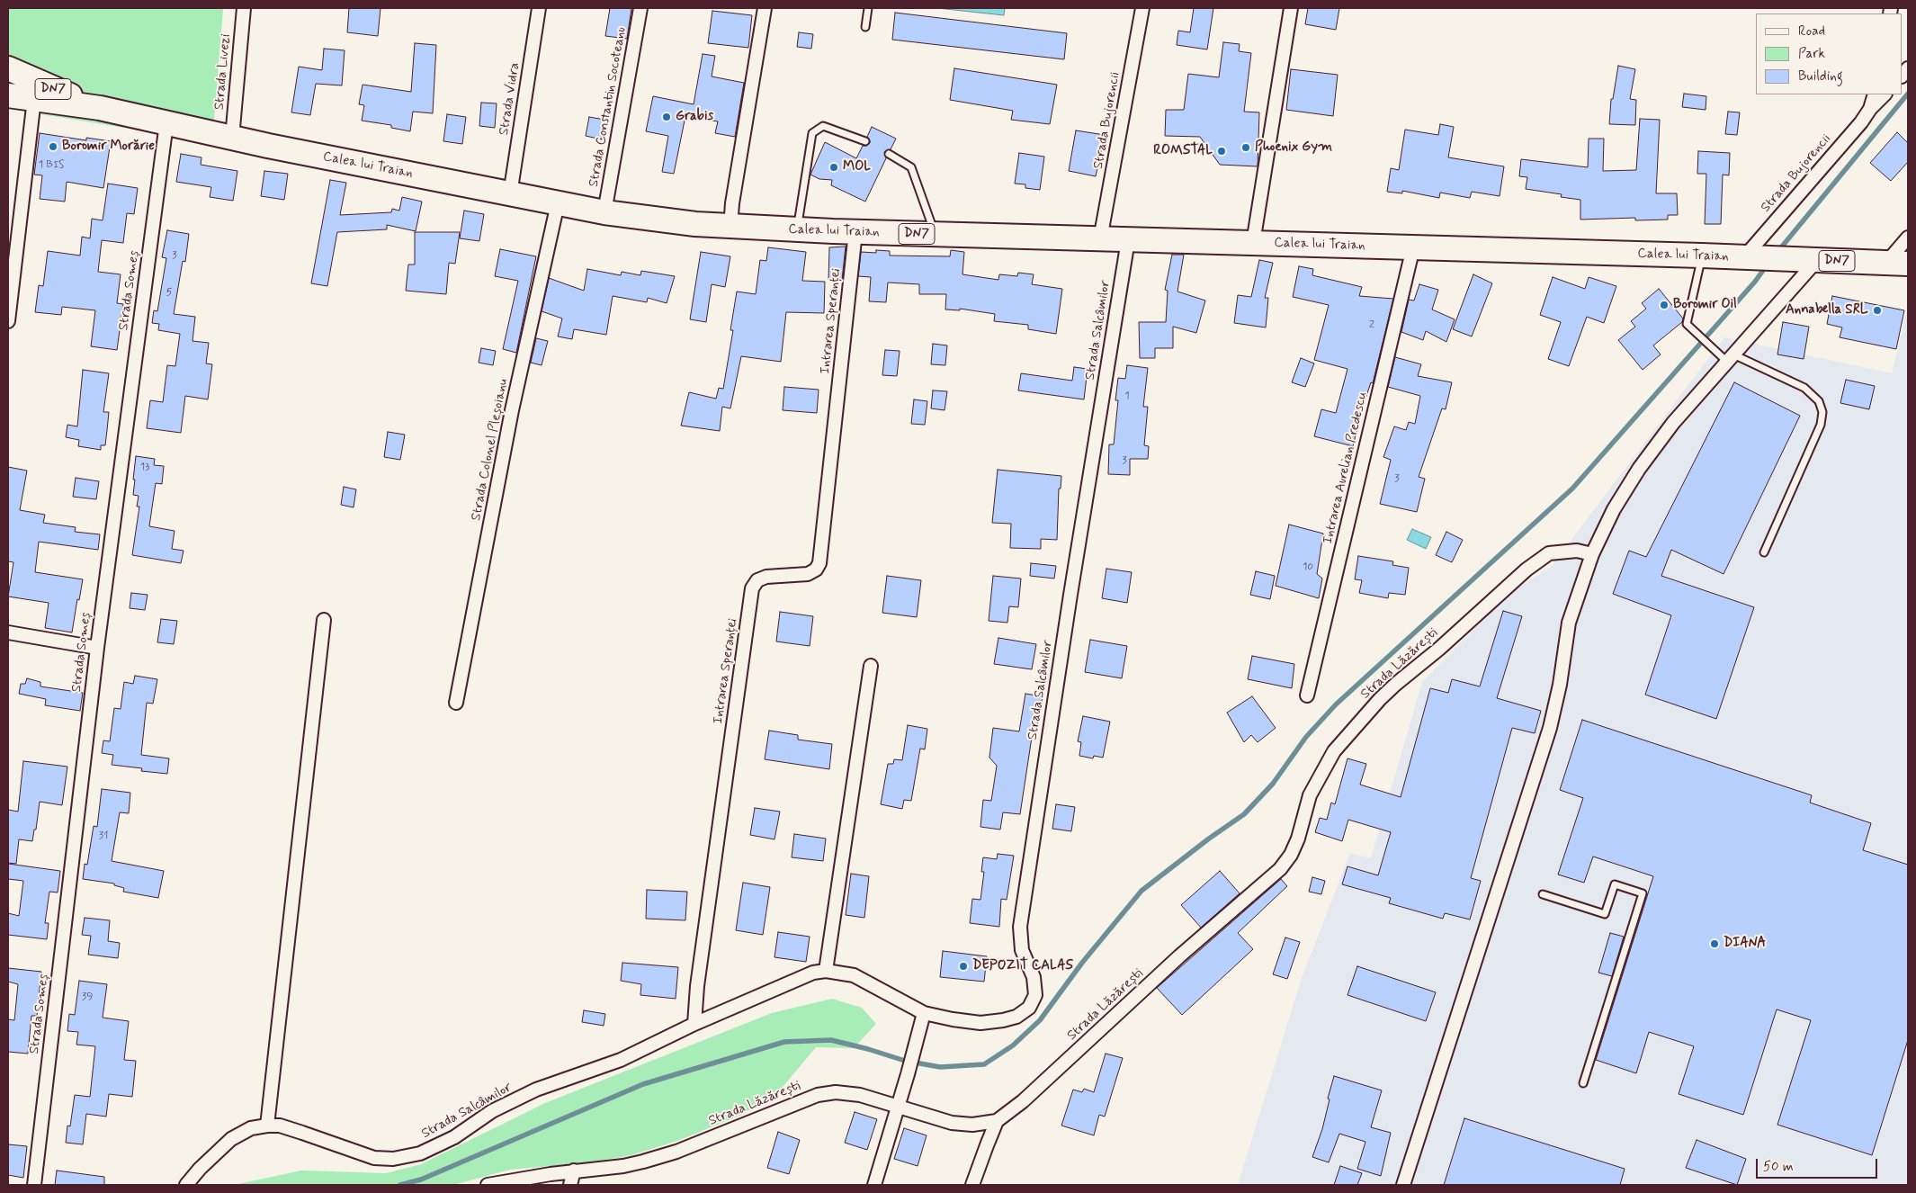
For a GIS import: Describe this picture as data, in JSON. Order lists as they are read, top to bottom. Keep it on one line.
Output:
{"streets":{"highway":["DN7","Calea lui Traian"],"street":["Strada Livezi","Strada Vidra","Strada Constantin Socoteanu","Strada Bujorencii","Strada Someș","Intrarea Speranței","Strada Salcâmilor","Strada Colonel Pleșoianu","Intrarea Aurelian Predescu","Strada Lăzărești"]},"crossings":[["Strada Livezi","Calea lui Traian"],["DN7","Calea lui Traian"],["Strada Vidra","Calea lui Traian"],["Strada Constantin Socoteanu","Calea lui Traian"],["Strada Bujorencii","Calea lui Traian"],["Calea lui Traian","Strada Someș"],["Calea lui Traian","Intrarea Speranței"],["Calea lui Traian","Strada Salcâmilor"],["Calea lui Traian","Strada Colonel Pleșoianu"],["Calea lui Traian","Intrarea Aurelian Predescu"],["Intrarea Speranței","Strada Salcâmilor"]],"places":["Grabis","Boromir Morărie","Phoenix Gym","ROMSTAL","MOL","Boromir Oil","Annabella SRL","DIANA","DEPOZIT CALAS"],"house_numbers":["1 BIS","3","5","2","1","3","13","3","10","31","39"],"legend":["Road","Park","Building"],"scale_bar":"50 m"}
